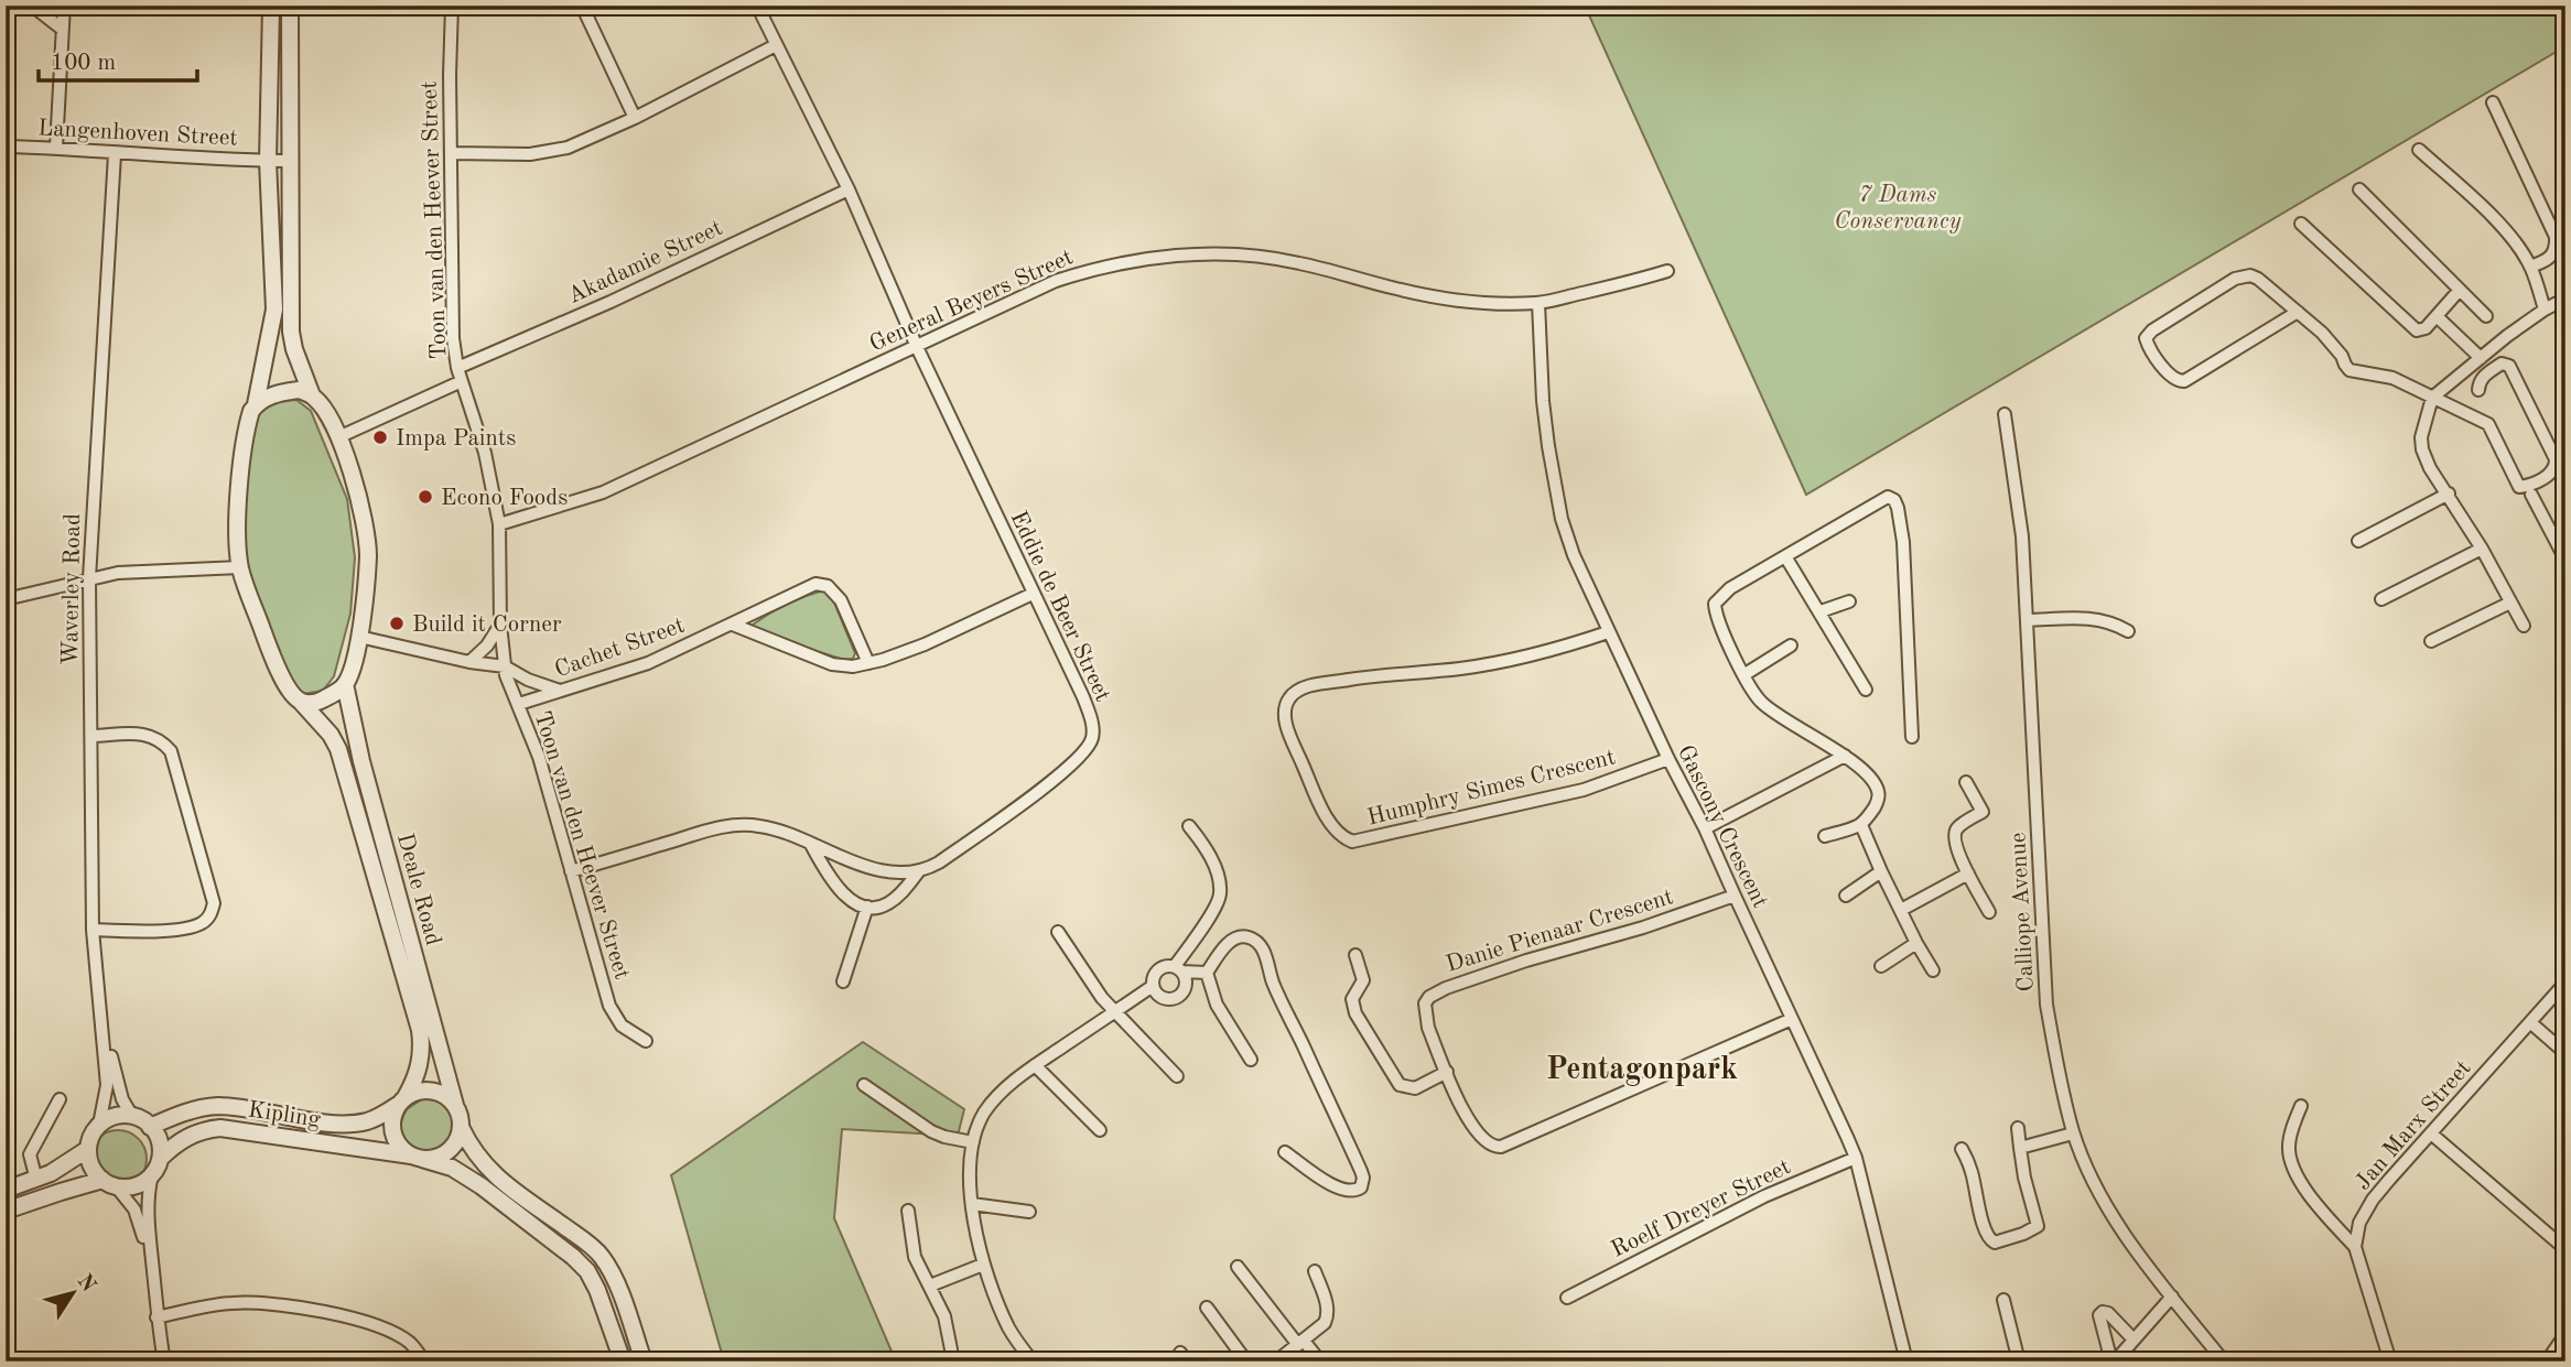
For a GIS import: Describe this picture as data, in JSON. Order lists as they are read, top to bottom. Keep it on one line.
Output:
{"streets":{"street":["Langenhoven Street","Toon van den Heever Street","Akadamie Street","General Beyers Street","Waverley Road","Eddie de Beer Street","Cachet Street","Humphry Simes Crescent","Gascony Crescent","Deale Road","Calliope Avenue","Danie Pienaar Crescent","Kipling","Jan Marx Street","Roelf Dreyer Street"]},"crossings":[["Langenhoven Street","Waverley Road"],["Langenhoven Street","Deale Road"],["Toon van den Heever Street","Akadamie Street"],["Toon van den Heever Street","General Beyers Street"],["Toon van den Heever Street","Cachet Street"],["Akadamie Street","Eddie de Beer Street"],["General Beyers Street","Eddie de Beer Street"],["General Beyers Street","Gascony Crescent"],["Waverley Road","Kipling"],["Humphry Simes Crescent","Gascony Crescent"],["Gascony Crescent","Danie Pienaar Crescent"],["Gascony Crescent","Roelf Dreyer Street"],["Deale Road","Kipling"]],"districts":["Pentagonpark"],"parks":["7 Dams Conservancy"],"places":["Impa Paints","Econo Foods","Build it Corner"],"scale_bar":"100 m","north":"top right"}
